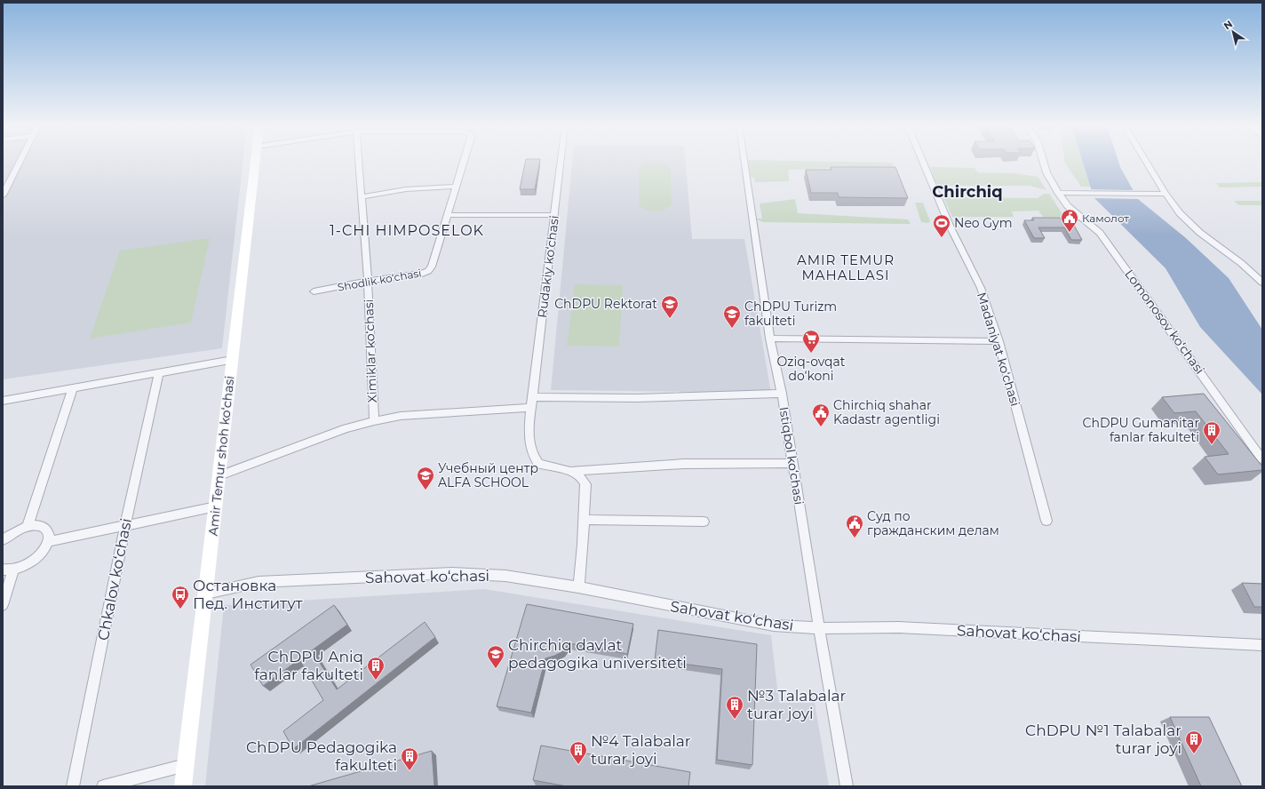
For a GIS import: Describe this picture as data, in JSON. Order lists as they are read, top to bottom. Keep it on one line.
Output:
{"streets":{"main road":["Amir Temur shoh ko‘chasi"],"street":["Rudakiy ko‘chasi","Shodlik ko‘chasi","Lomonosov ko‘chasi","Madaniyat ko‘chasi","Ximiklar ko‘chasi","Istiqbol ko‘chasi","Sahovat ko‘chasi","Chkalov ko‘chasi"]},"crossings":[["Shodlik ko‘chasi","Ximiklar ko‘chasi"],["Amir Temur shoh ko‘chasi","Sahovat ko‘chasi"],["Istiqbol ko‘chasi","Sahovat ko‘chasi"]],"districts":["Chirchiq","1-CHI HIMPOSELOK","AMIR TEMUR MAHALLASI"],"places":{"public building":["Камолот","Chirchiq shahar Kadastr agentligi","Суд по гражданским делам"],"sports":["Neo Gym"],"school or university":["ChDPU Rektorat","ChDPU Turizm fakulteti","Учебный центр ALFA SCHOOL","Chirchiq davlat pedagogika universiteti"],"supermarket":["Oziq-ovqat do‘koni"],"building":["ChDPU Gumanitar fanlar fakulteti","ChDPU Aniq fanlar fakulteti","№3 Talabalar turar joyi","ChDPU №1 Talabalar turar joyi","№4 Talabalar turar joyi","ChDPU Pedagogika fakulteti"],"bus stop":["Остановка Пед. Институт"]},"north":"top left"}
